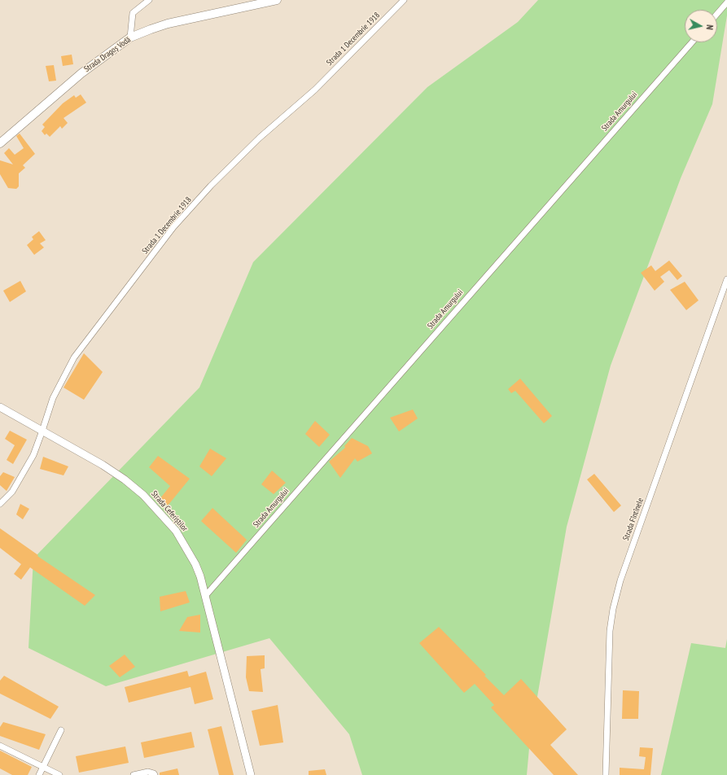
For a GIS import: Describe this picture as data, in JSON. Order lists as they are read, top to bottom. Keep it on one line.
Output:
{"streets":{"main road":["Strada Dragoș Vodă"],"street":["Strada 1 Decembrie 1918","Strada Amurgului","Strada Ceferiștilor","Strada Fîntînele"]},"crossings":[["Strada 1 Decembrie 1918","Strada Ceferiștilor"],["Strada Amurgului","Strada Ceferiștilor"]],"north":"right"}
